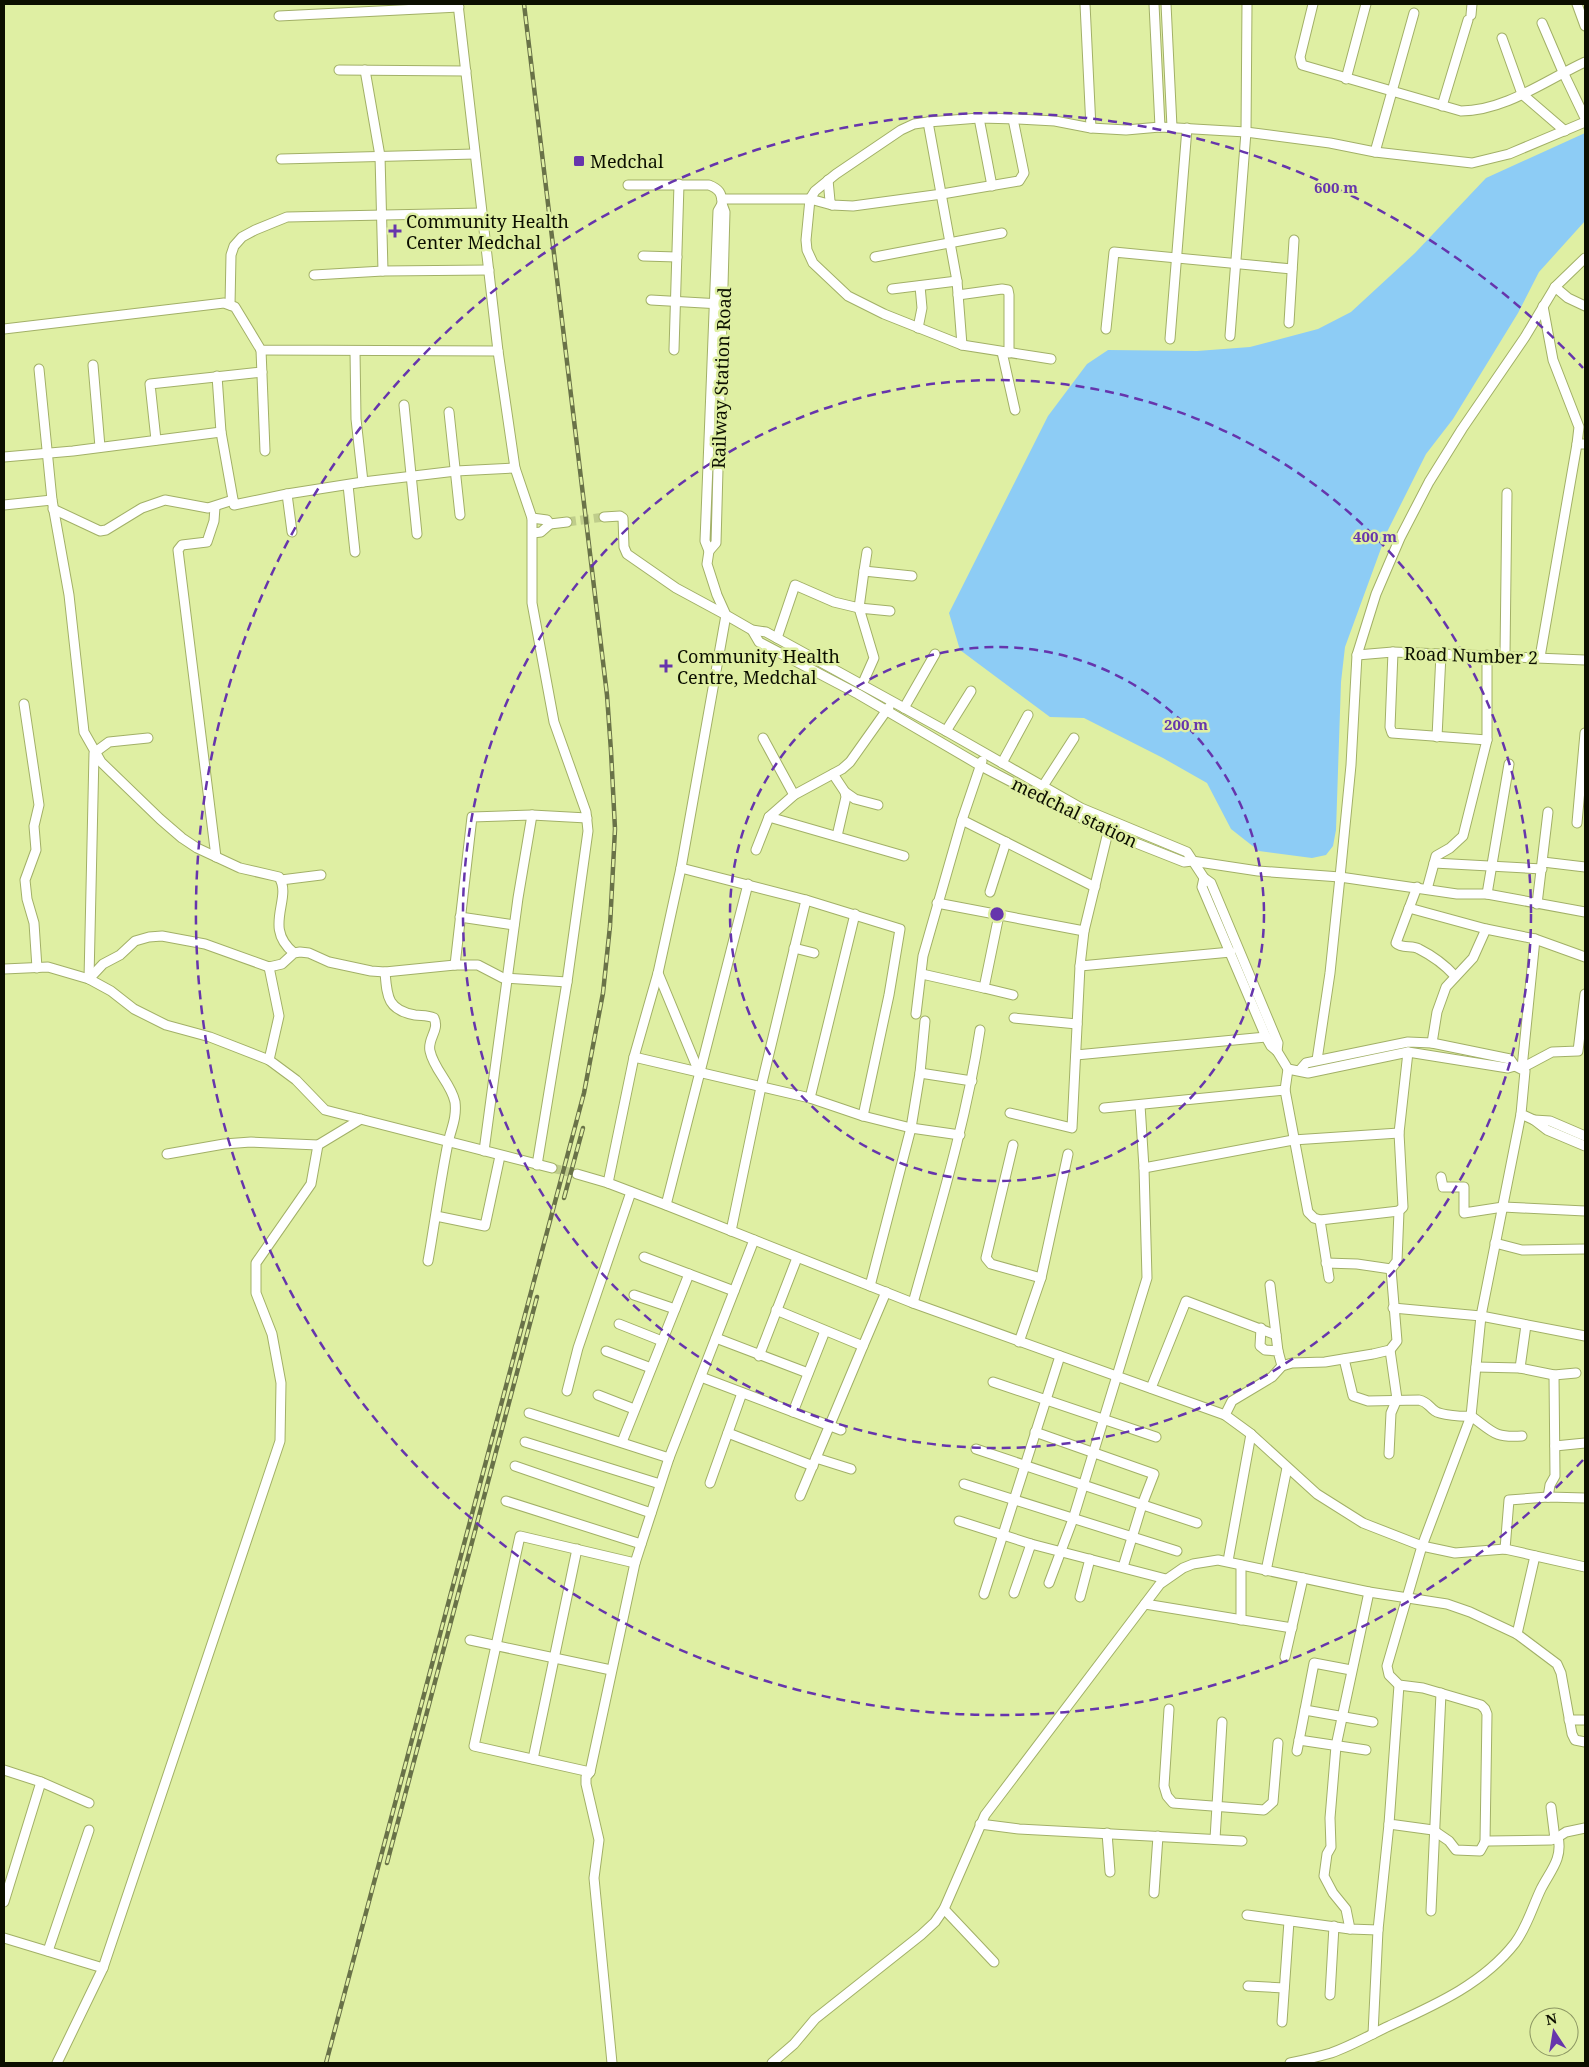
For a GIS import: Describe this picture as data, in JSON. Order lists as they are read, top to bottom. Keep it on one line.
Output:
{"streets":{"street":["Railway Station Road","Road Number 2","medchal station"]},"places":{"transit":["Medchal"],"health":["Community Health Center Medchal","Community Health Centre, Medchal"]},"north":"top","rings":["600 m","400 m","200 m"]}
